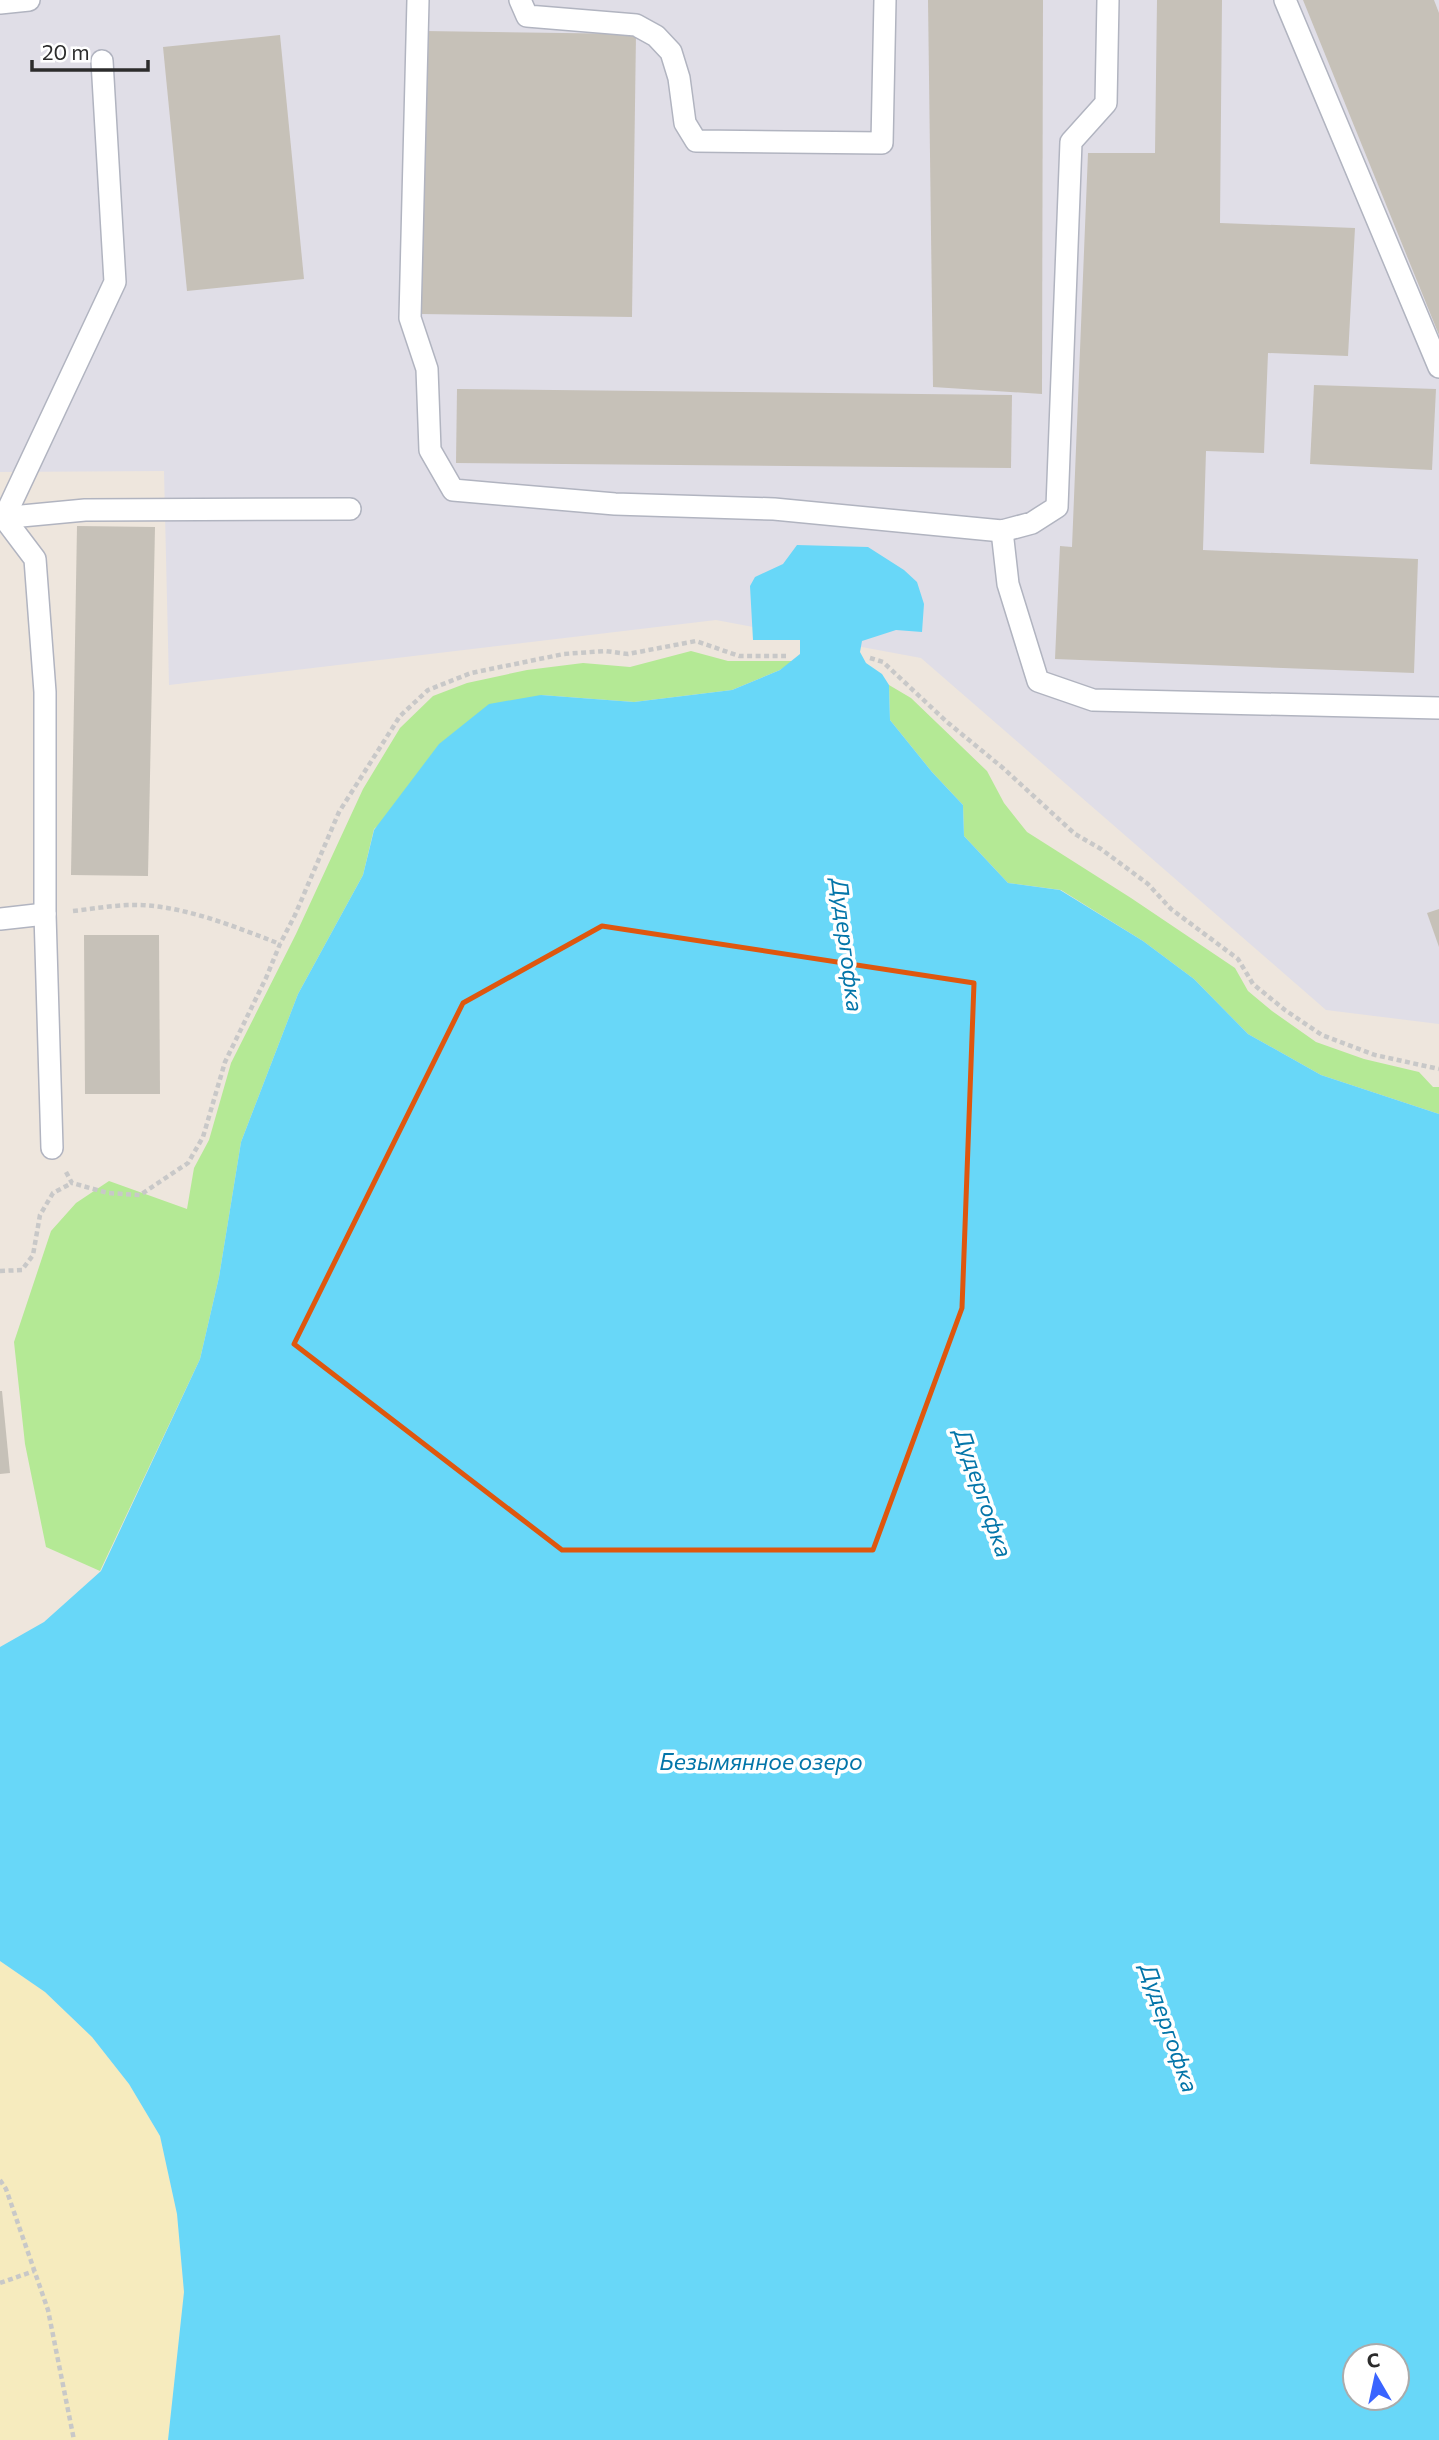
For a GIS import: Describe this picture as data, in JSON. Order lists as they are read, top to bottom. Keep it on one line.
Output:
{"water":["Дудергофка","Безымянное озеро"],"scale_bar":"20 m","north":"top"}
